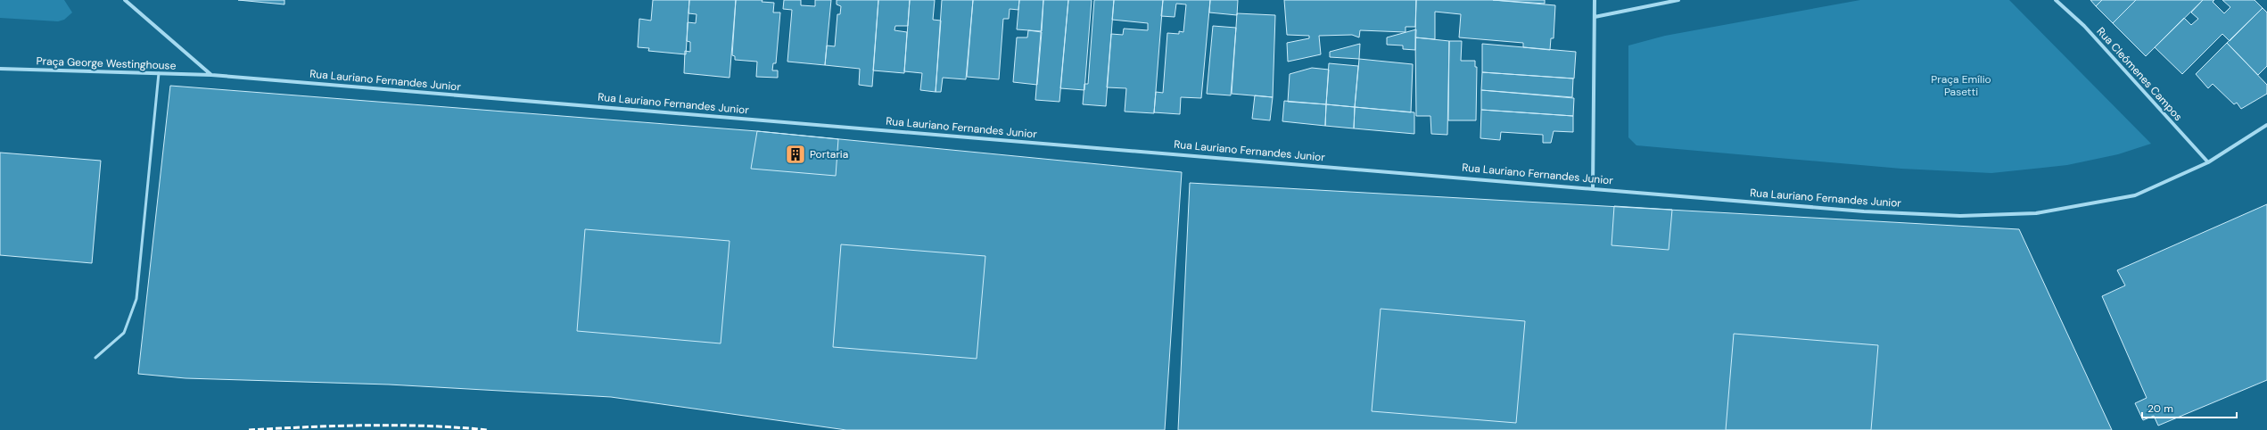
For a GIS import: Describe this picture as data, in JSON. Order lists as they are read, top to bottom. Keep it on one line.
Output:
{"streets":{"street":["Praça George Westinghouse","Rua Cleómenes Campos","Rua Lauriano Fernandes Junior"]},"crossings":[["Praça George Westinghouse","Rua Lauriano Fernandes Junior"],["Rua Cleómenes Campos","Rua Lauriano Fernandes Junior"]],"parks":["Praça Emílio Pasetti"],"places":{"building":["Portaria"]},"scale_bar":"20 m"}
